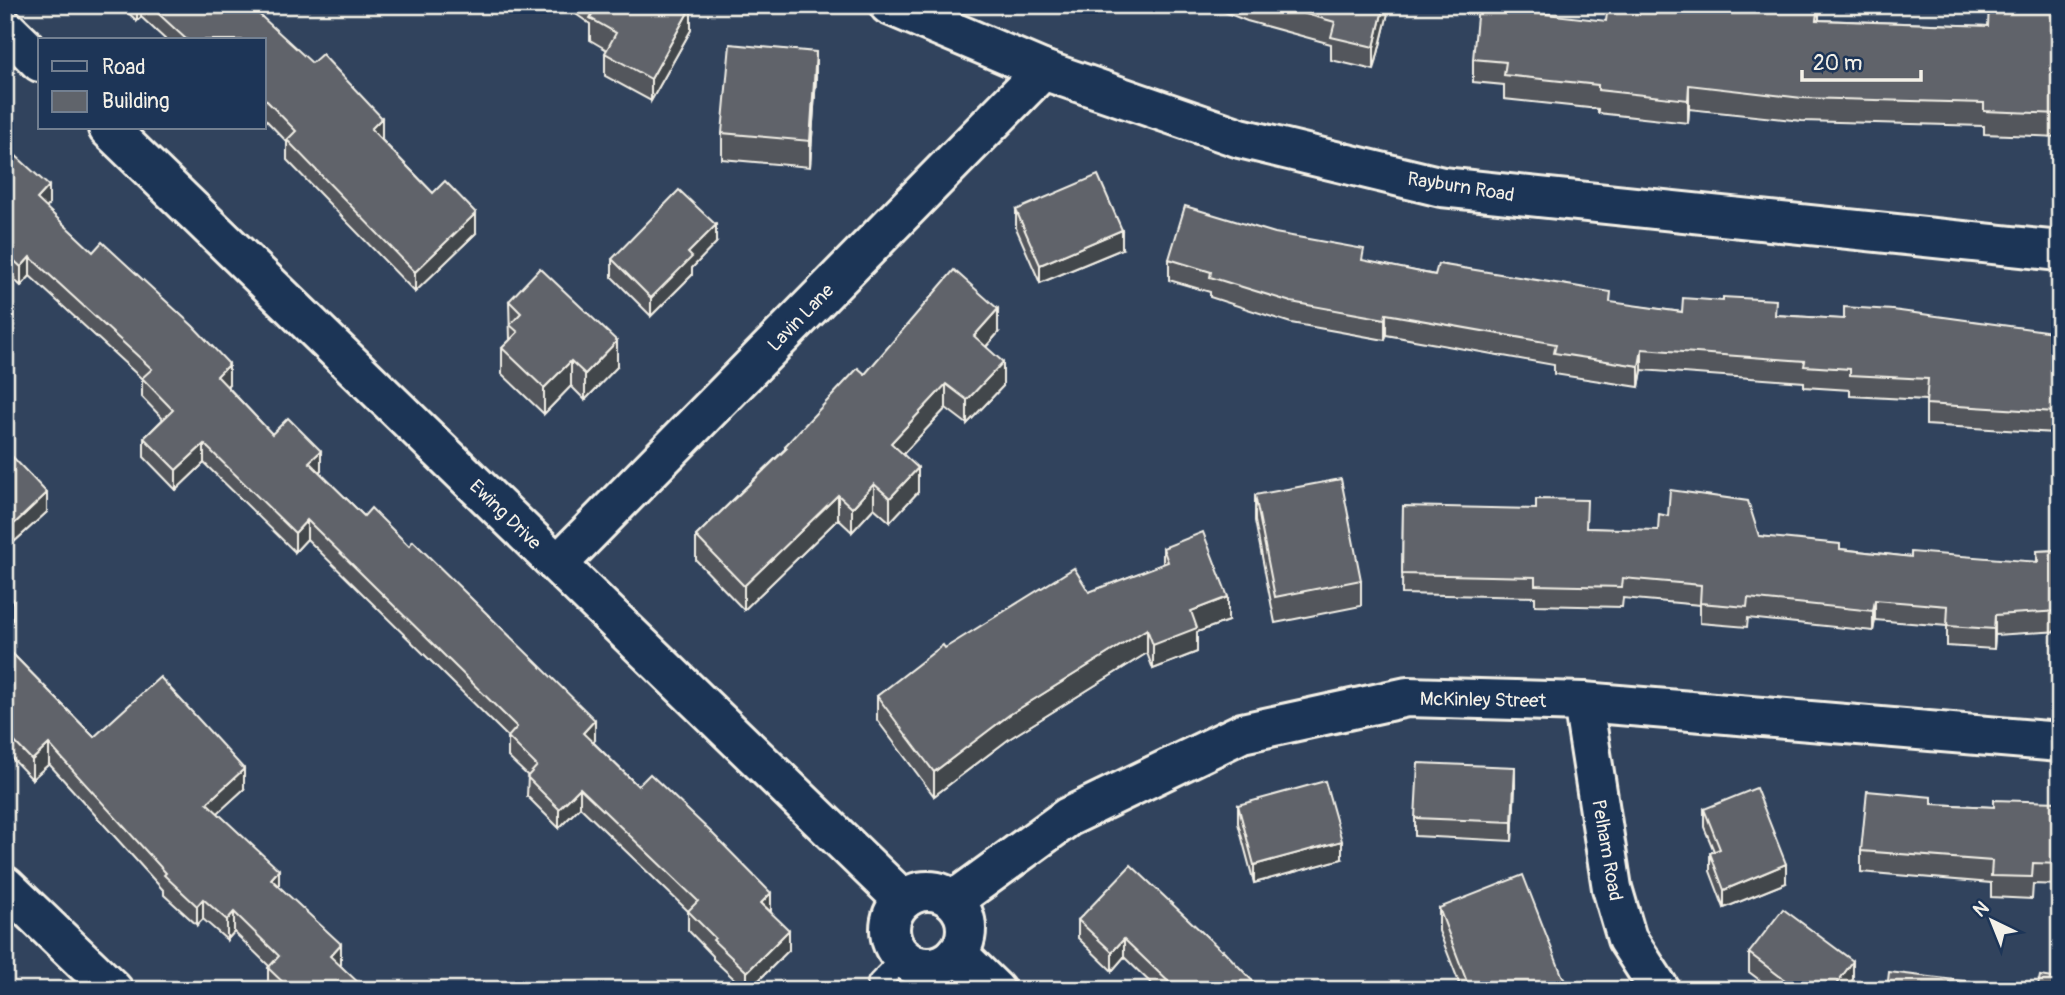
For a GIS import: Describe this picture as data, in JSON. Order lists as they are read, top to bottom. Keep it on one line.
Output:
{"streets":{"street":["Rayburn Road","Lavin Lane","Ewing Drive","McKinley Street","Pelham Road"]},"crossings":[["Rayburn Road","Lavin Lane"],["Lavin Lane","Ewing Drive"],["Ewing Drive","McKinley Street"],["McKinley Street","Pelham Road"]],"legend":["Road","Building"],"scale_bar":"20 m","north":"top left"}
